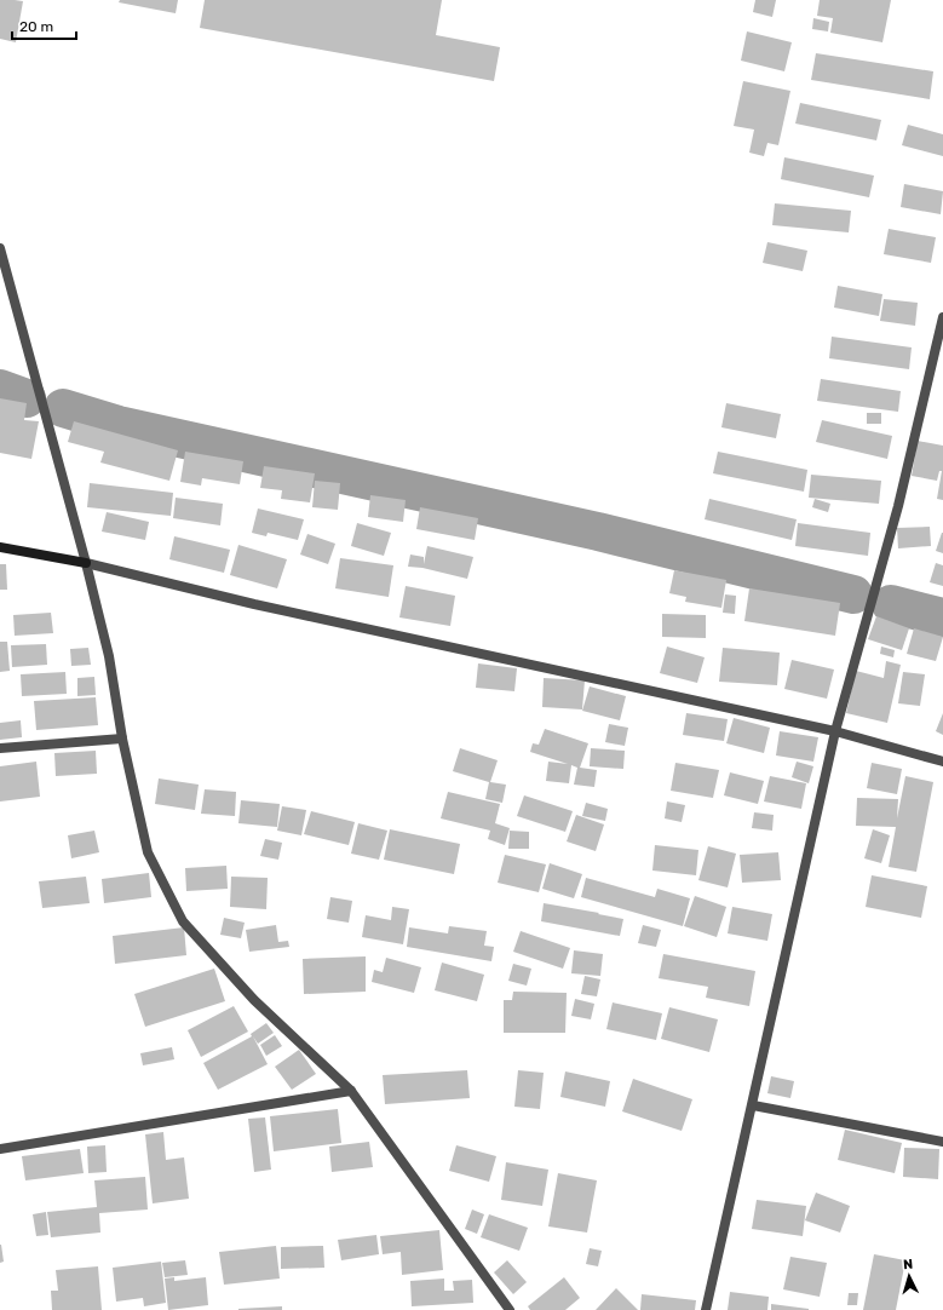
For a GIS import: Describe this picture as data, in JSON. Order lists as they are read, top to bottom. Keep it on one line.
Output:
{"scale_bar":"20 m","north":"top"}
